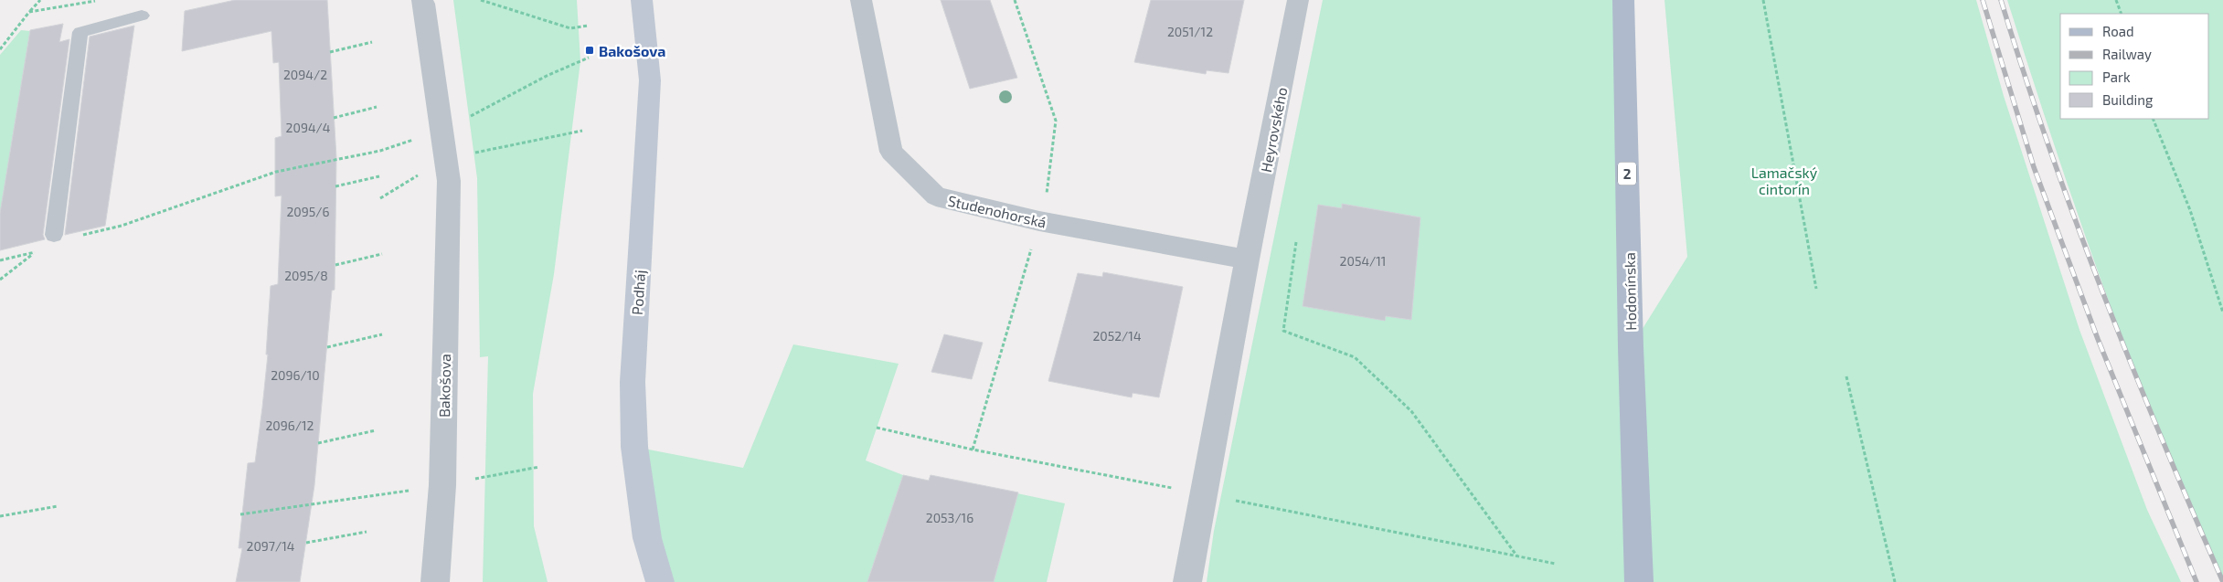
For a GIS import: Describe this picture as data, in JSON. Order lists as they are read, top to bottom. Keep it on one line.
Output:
{"streets":{"main road":["2","Hodonínska"],"street":["Heyrovského","Studenohorská","Podháj","Bakošova"]},"crossings":[["Heyrovského","Studenohorská"]],"parks":["Lamačský cintorín"],"places":{"transit":["Bakošova"]},"house_numbers":["2051/12","2094/2","2094/4","2095/6","2054/11","2095/8","2052/14","2096/10","2096/12","2053/16","2097/14"],"legend":["Road","Railway","Park","Building"]}
